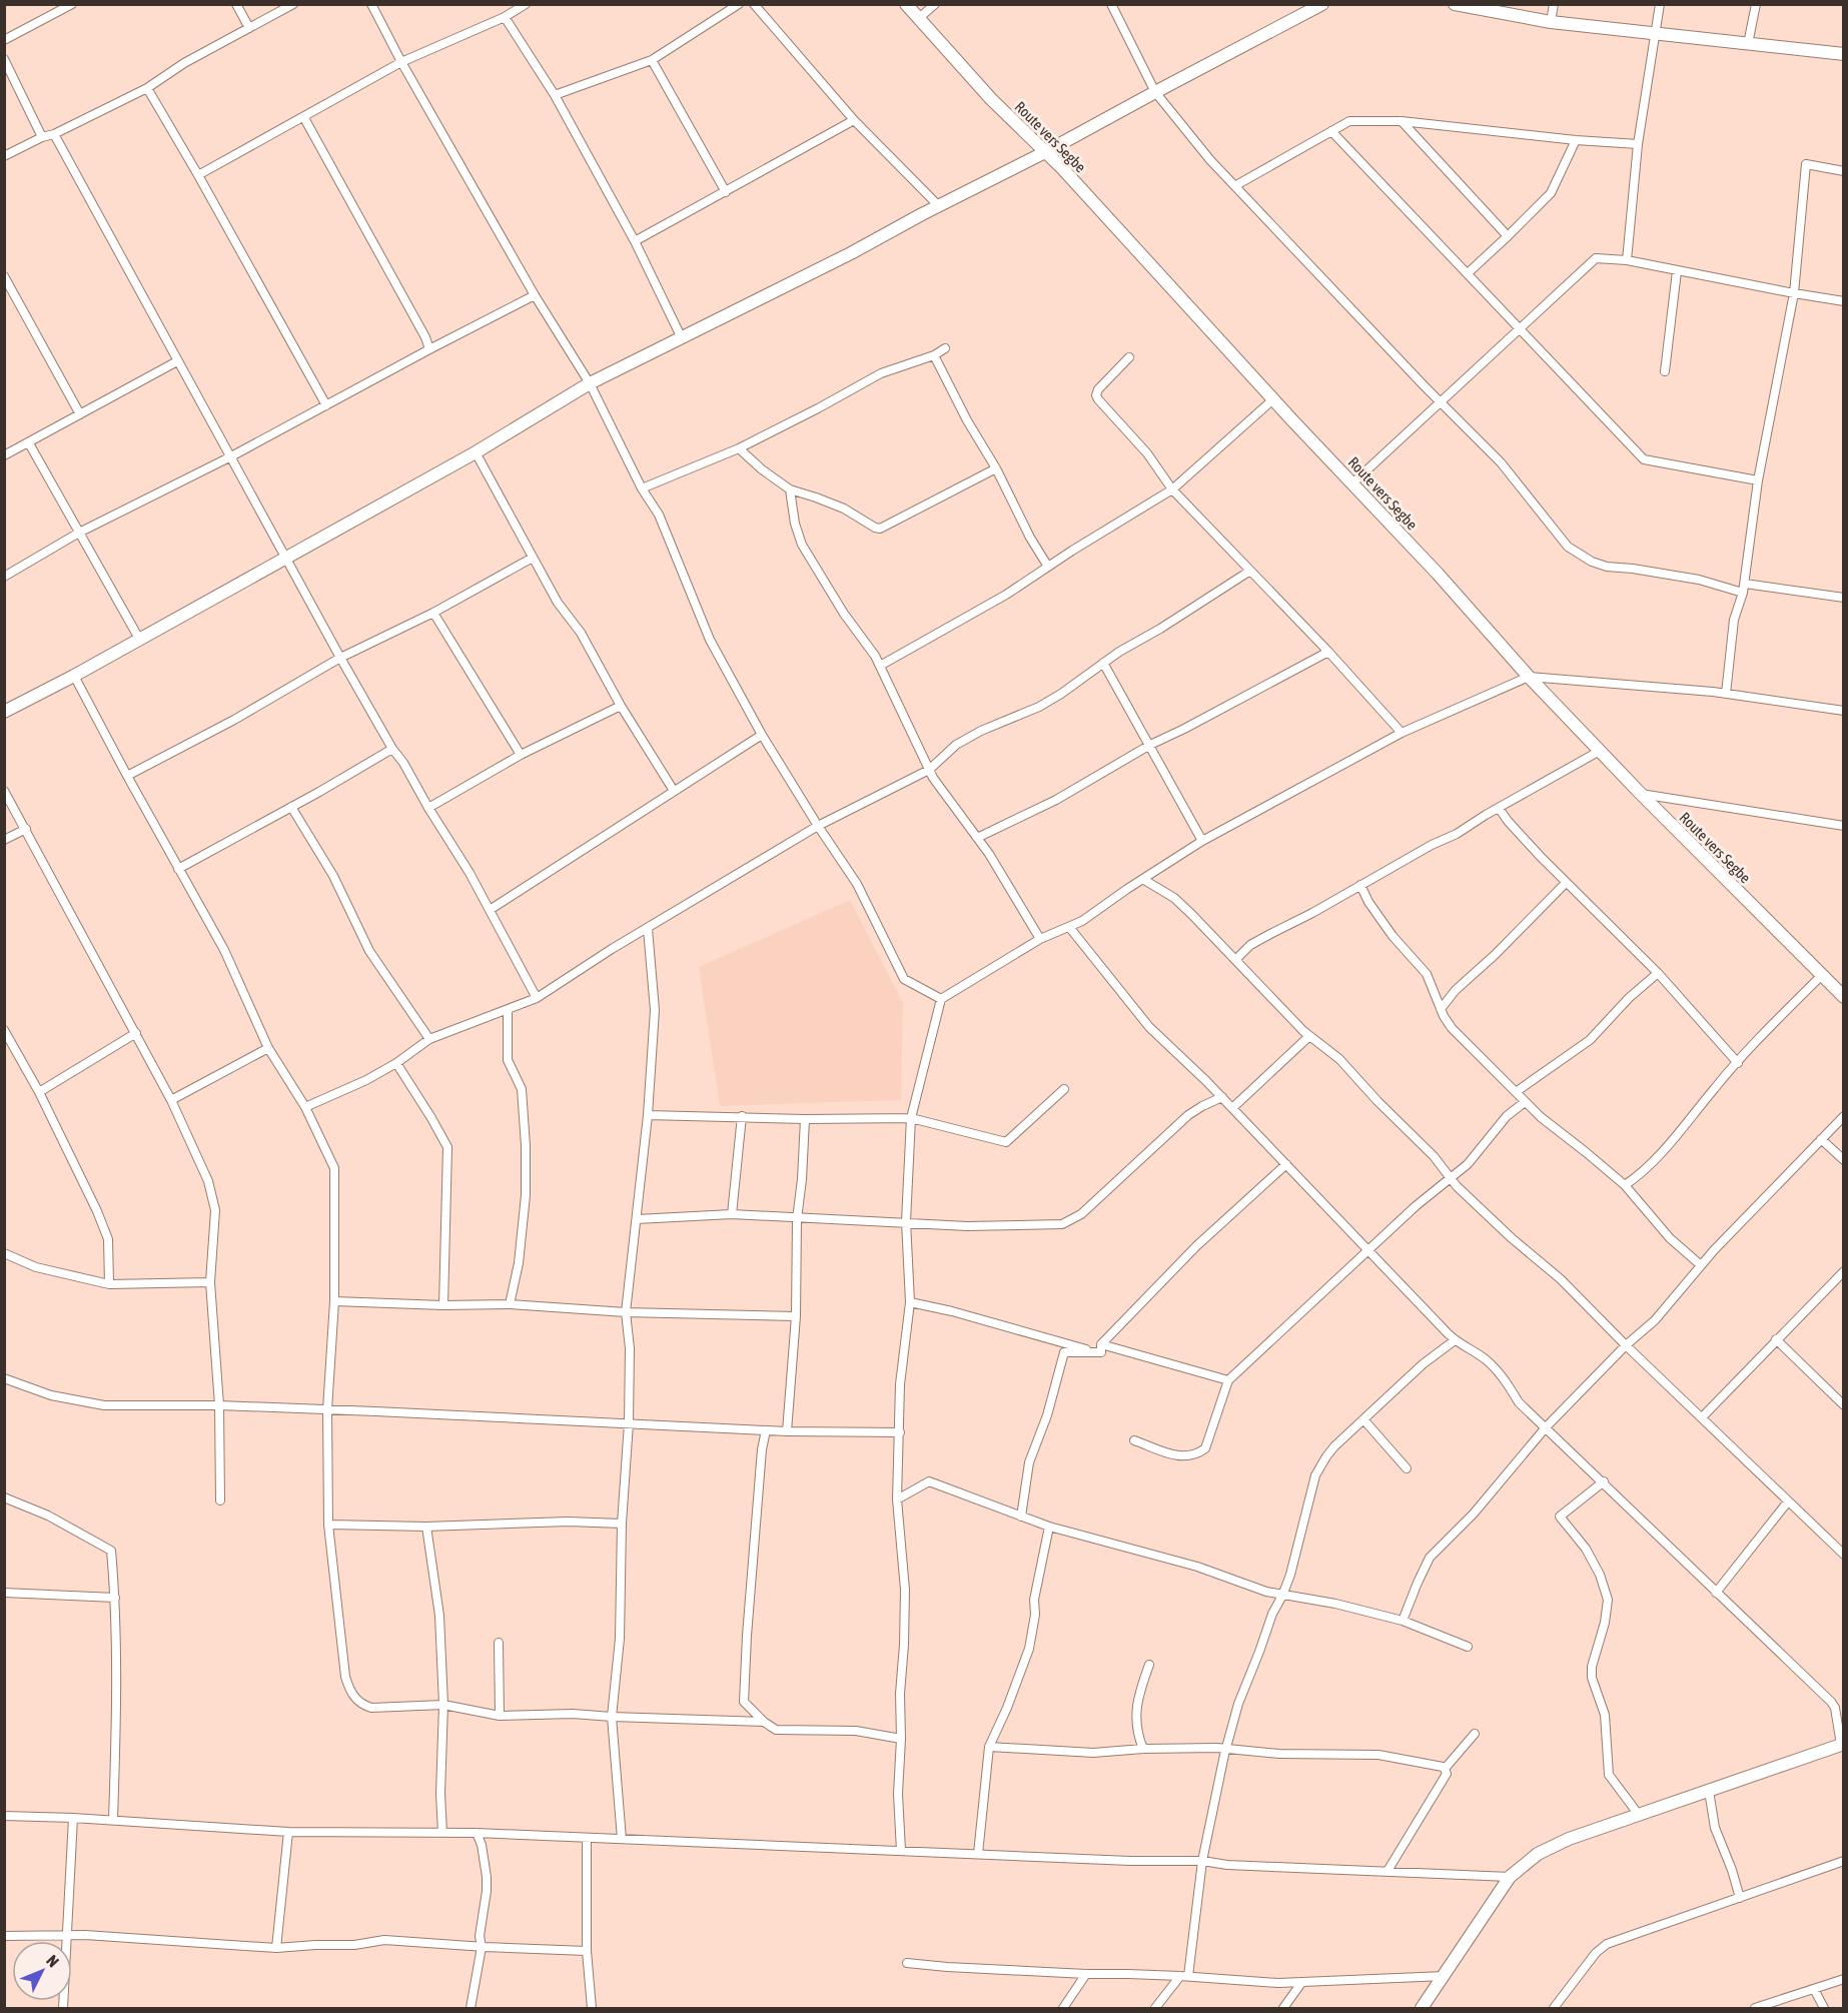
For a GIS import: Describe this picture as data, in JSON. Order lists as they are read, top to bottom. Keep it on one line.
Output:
{"streets":{"street":["Route vers Segbe"]},"north":"top right"}
